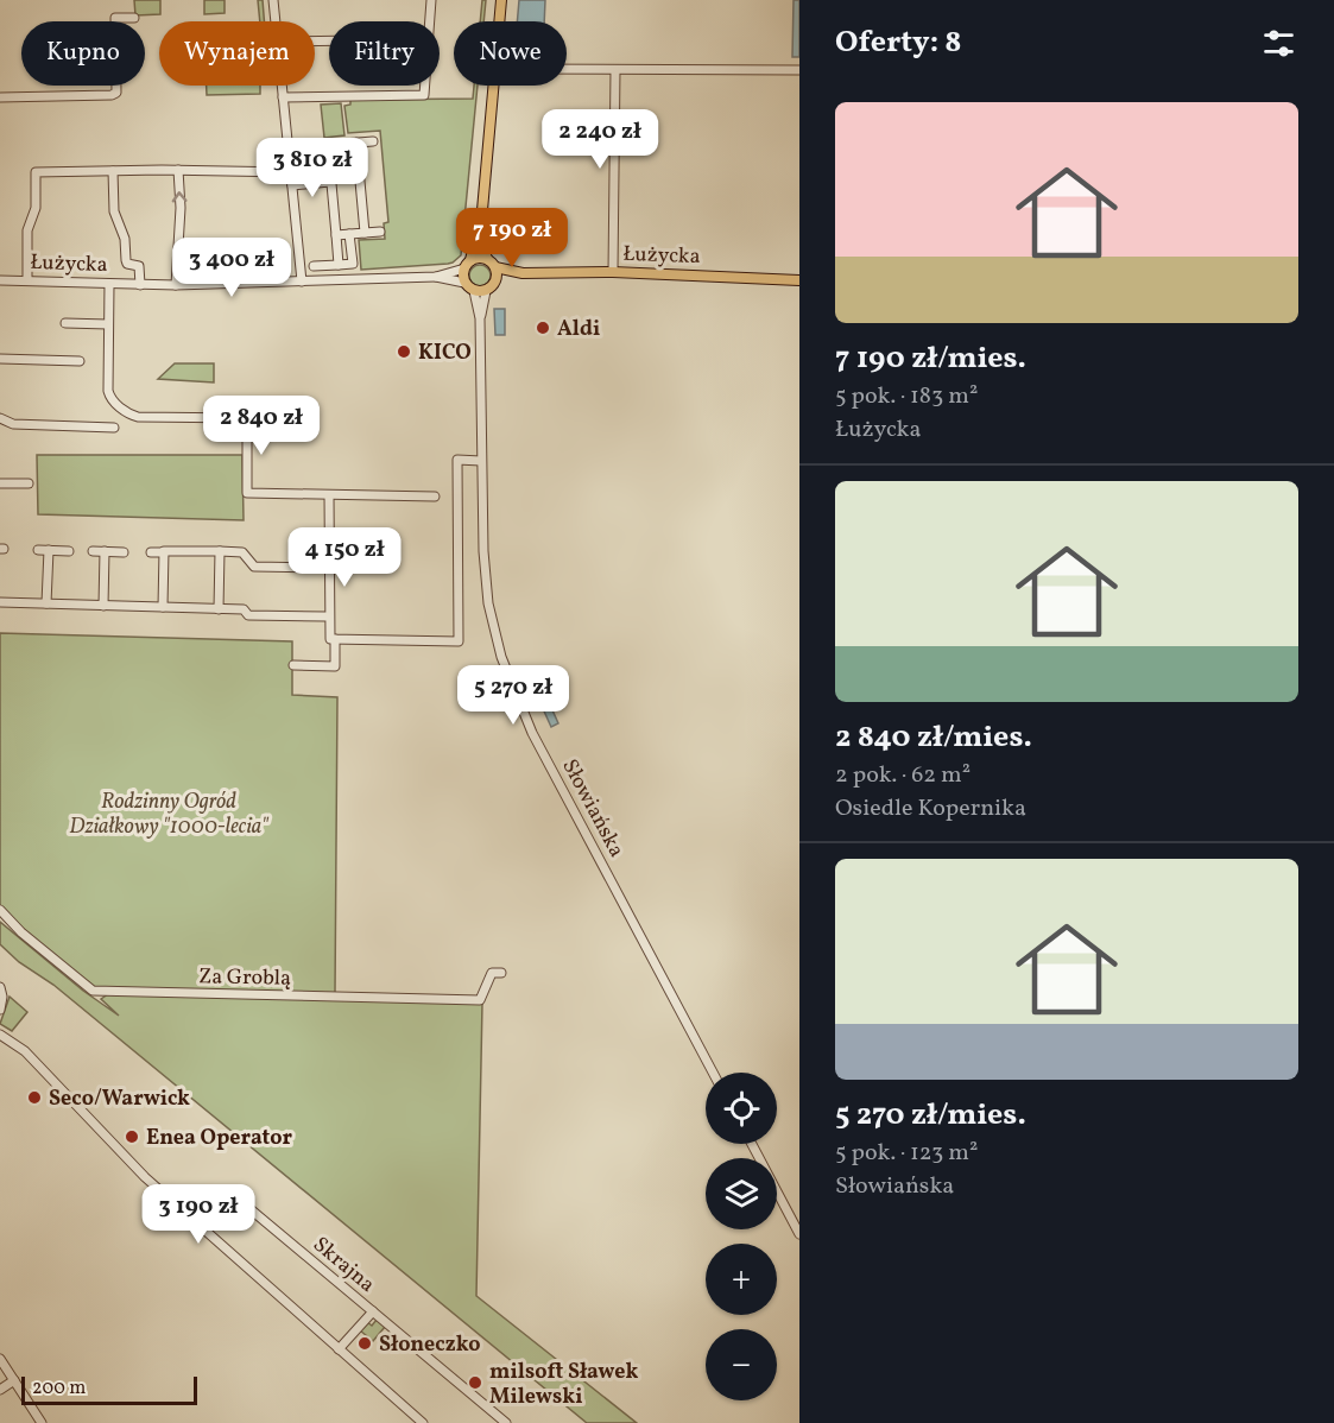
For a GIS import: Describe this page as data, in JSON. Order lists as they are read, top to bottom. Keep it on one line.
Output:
{"streets":{"main road":["Łużycka"],"street":["Słowiańska","Za Groblą","Skrajna"]},"crossings":[["Łużycka","Słowiańska"]],"parks":["Rodzinny Ogród Działkowy \"1000-lecia\""],"places":["Aldi","KICO","Seco/Warwick","Enea Operator","Słoneczko","milsoft Sławek Milewski"],"scale_bar":"200 m","page":{"heading":"Oferty: 8","chip":["Kupno","Wynajem","Filtry","Nowe"],"list":[{"name":"7 190 zł/mies.","note":"5 pok. · 183 m² · Łużycka"},{"name":"2 840 zł/mies.","note":"2 pok. · 62 m² · Osiedle Kopernika"},{"name":"5 270 zł/mies.","note":"5 pok. · 123 m² · Słowiańska"}],"price":["2 240 zł","3 810 zł","7 190 zł","3 400 zł","2 840 zł","4 150 zł","5 270 zł","3 190 zł"],"map_buttons":["+","−"],"scale":"200 m"}}
